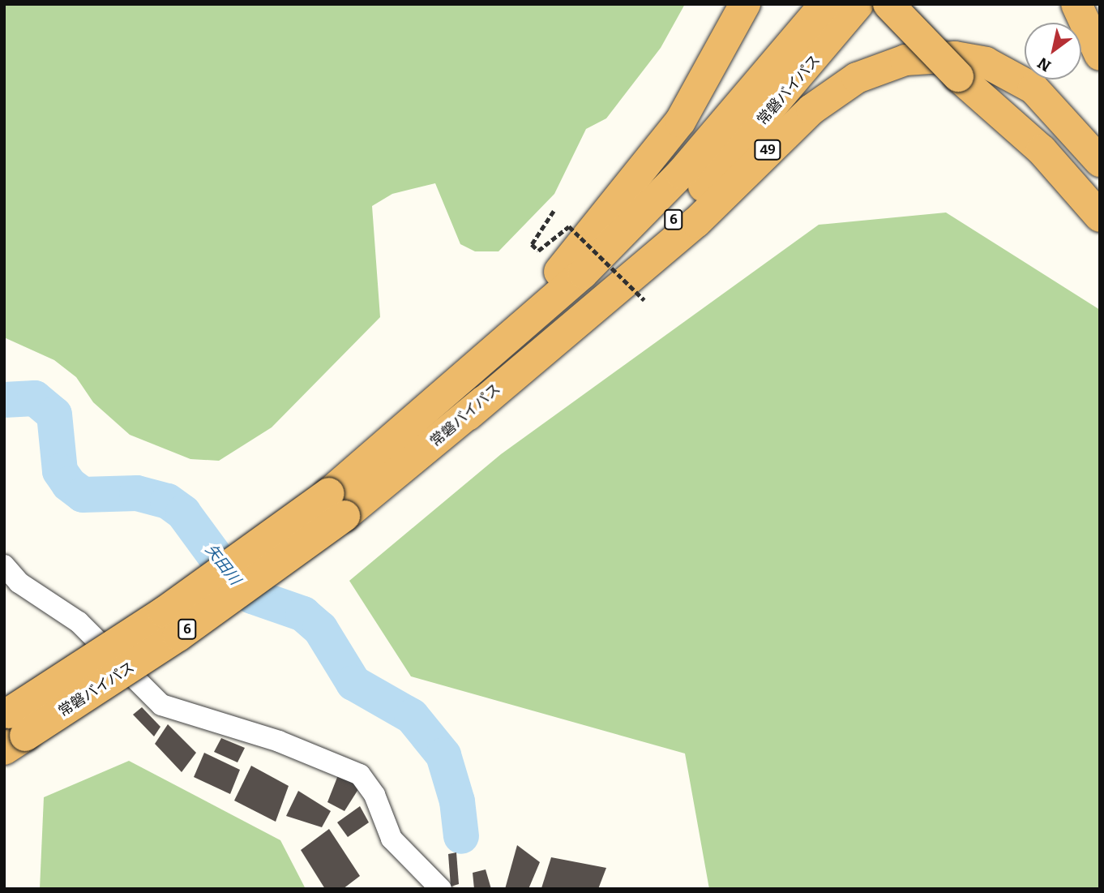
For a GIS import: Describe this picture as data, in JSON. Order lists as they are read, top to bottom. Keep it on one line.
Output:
{"streets":{"highway":["常磐バイパス","49","6"]},"crossings":[["常磐バイパス","49"]],"water":["矢田川"],"north":"bottom left"}
